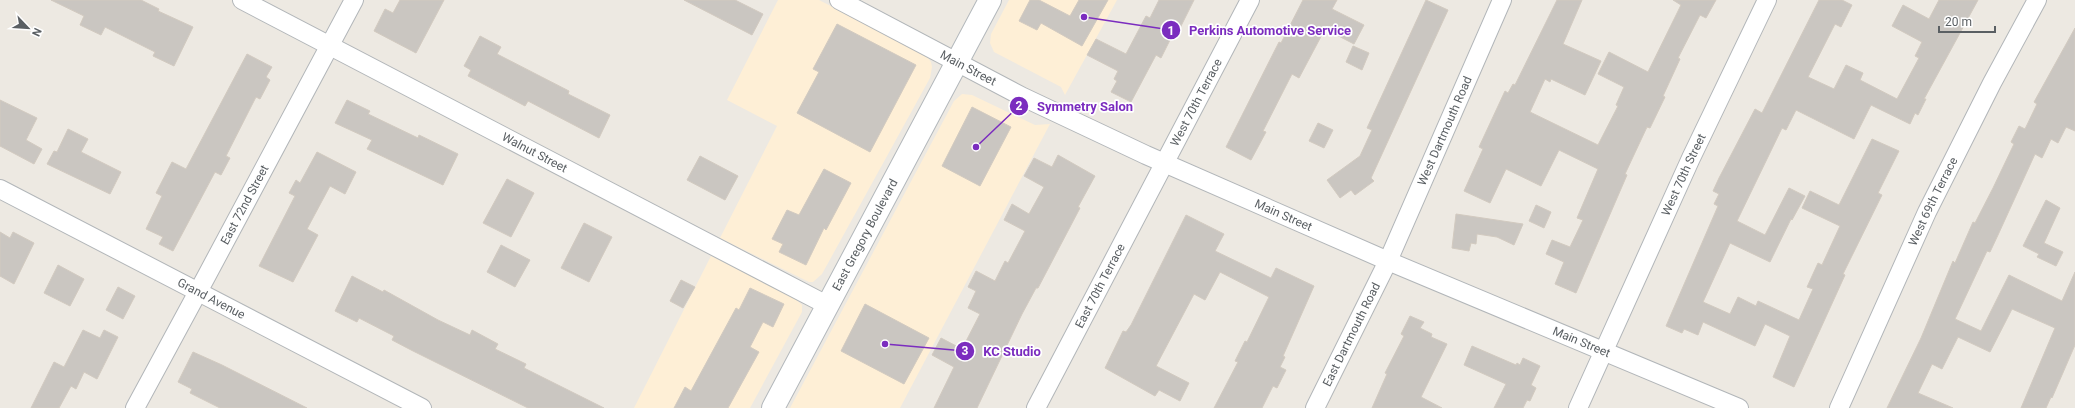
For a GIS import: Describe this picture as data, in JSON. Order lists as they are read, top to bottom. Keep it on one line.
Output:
{"streets":{"main road":["East Gregory Boulevard"],"street":["Main Street","West 70th Terrace","West Dartmouth Road","Walnut Street","West 70th Street","West 69th Terrace","East 72nd Street","East 70th Terrace","Grand Avenue","East Dartmouth Road"]},"crossings":[["Main Street","West 70th Terrace"],["Main Street","West Dartmouth Road"],["Main Street","West 70th Street"],["Main Street","East Gregory Boulevard"],["Main Street","East 70th Terrace"],["Main Street","East Dartmouth Road"],["West 70th Terrace","East 70th Terrace"],["West Dartmouth Road","East Dartmouth Road"],["Walnut Street","East 72nd Street"],["Walnut Street","East Gregory Boulevard"],["East 72nd Street","Grand Avenue"]],"places":["Perkins Automotive Service","Symmetry Salon","KC Studio"],"scale_bar":"20 m","north":"bottom right"}
